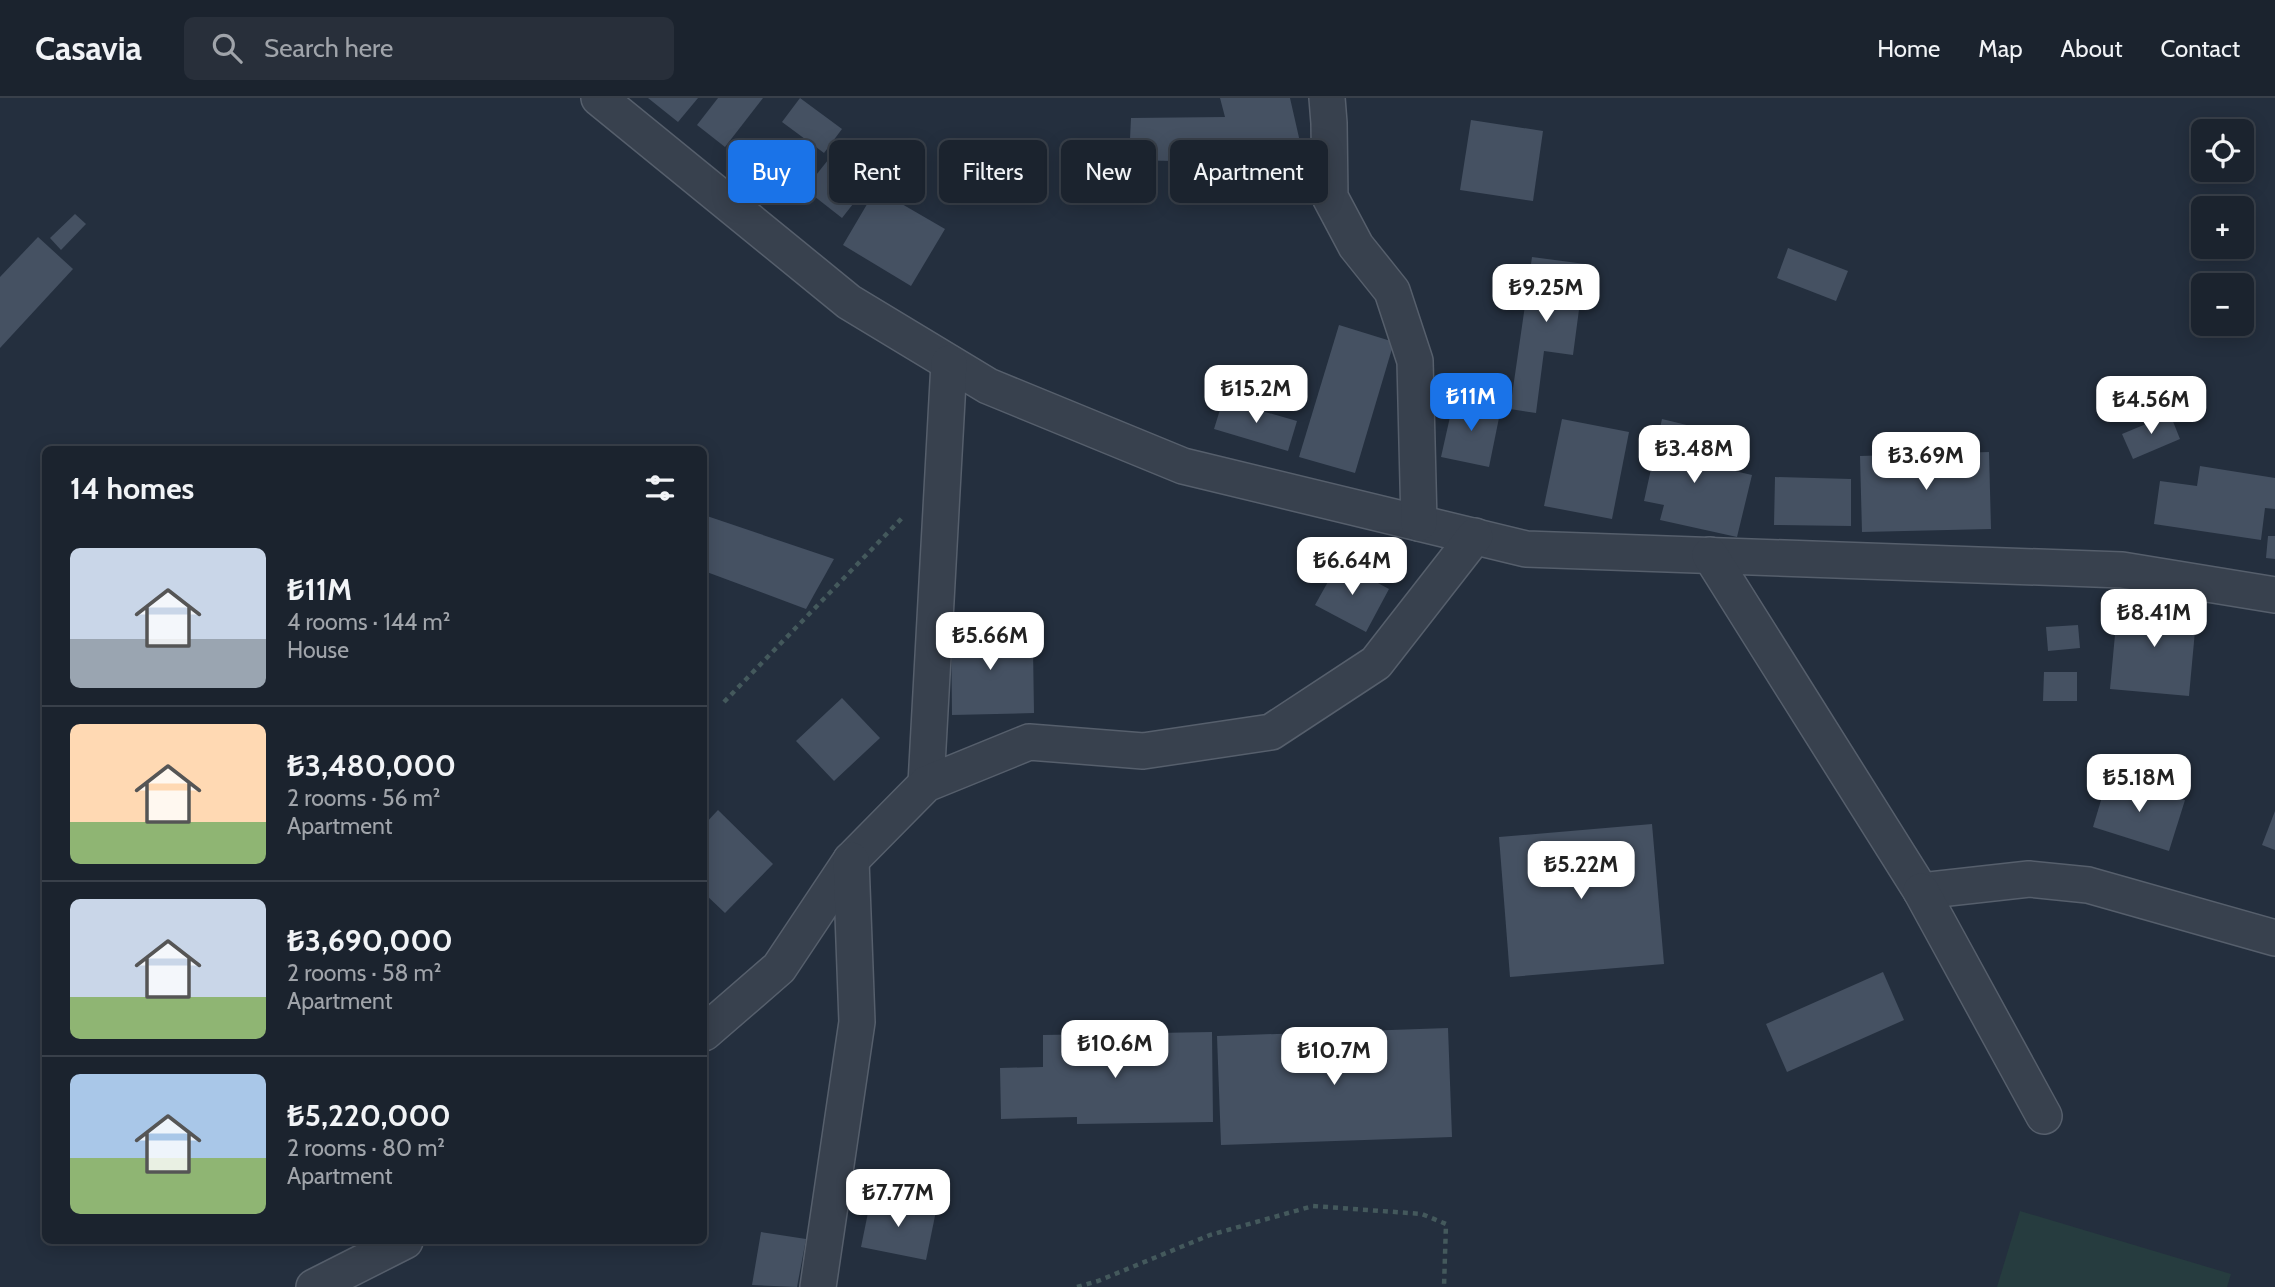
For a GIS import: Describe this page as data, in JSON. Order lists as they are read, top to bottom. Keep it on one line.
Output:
{"page":{"header":"Casavia","search":"Search here","nav":["Home","Map","About","Contact"],"map_buttons":["+","−"],"chip":["Buy","Rent","Filters","New","Apartment"],"price":["₺9.25M","₺15.2M","₺11M","₺4.56M","₺3.48M","₺3.69M","₺6.64M","₺8.41M","₺5.66M","₺5.18M","₺5.22M","₺10.6M","₺10.7M","₺7.77M"],"heading":"14 homes","list":[{"name":"₺11M","note":"4 rooms · 144 m² · House"},{"name":"₺3,480,000","note":"2 rooms · 56 m² · Apartment"},{"name":"₺3,690,000","note":"2 rooms · 58 m² · Apartment"},{"name":"₺5,220,000","note":"2 rooms · 80 m² · Apartment"}]}}
